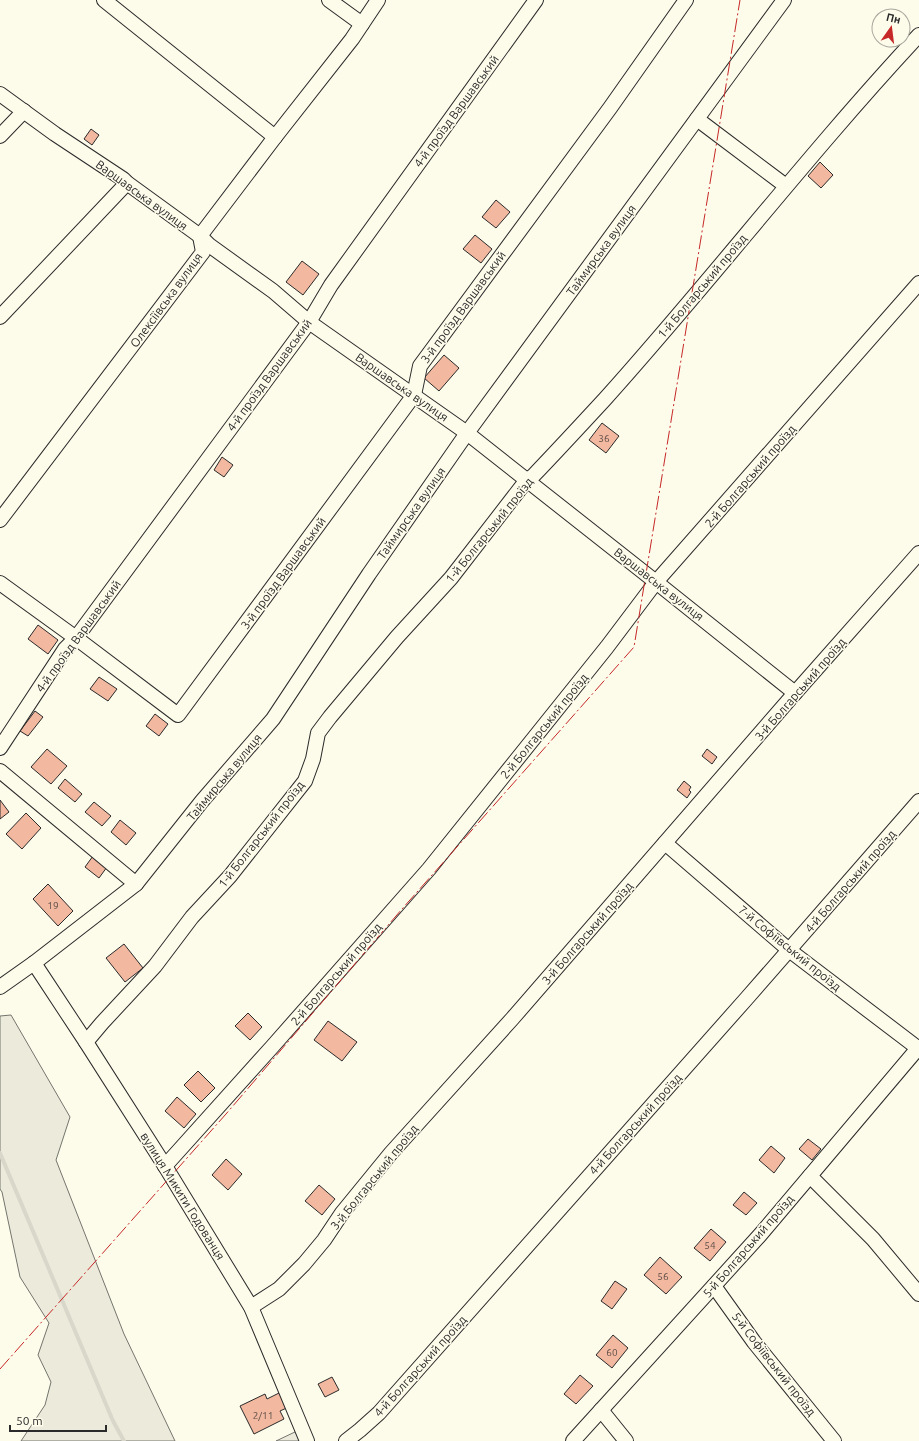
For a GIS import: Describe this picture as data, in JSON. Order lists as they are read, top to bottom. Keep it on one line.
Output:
{"streets":{"street":["4-й проїзд Варшавський","Варшавська вулиця","Таймирська вулиця","1-й Болгарський проїзд","Олексіївська вулиця","3-й проїзд Варшавський","2-й Болгарський проїзд","3-й Болгарський проїзд","4-й Болгарський проїзд","7-й Софіївський проїзд","вулиця Микити Годованця","5-й Болгарський проїзд","5-й Софіївський проїзд"]},"crossings":[["4-й проїзд Варшавський","Варшавська вулиця"],["4-й проїзд Варшавський","3-й проїзд Варшавський"],["Варшавська вулиця","Таймирська вулиця"],["Варшавська вулиця","1-й Болгарський проїзд"],["Варшавська вулиця","Олексіївська вулиця"],["Варшавська вулиця","3-й проїзд Варшавський"],["Варшавська вулиця","2-й Болгарський проїзд"],["Варшавська вулиця","3-й Болгарський проїзд"],["Таймирська вулиця","вулиця Микити Годованця"],["1-й Болгарський проїзд","вулиця Микити Годованця"],["2-й Болгарський проїзд","вулиця Микити Годованця"],["3-й Болгарський проїзд","7-й Софіївський проїзд"],["3-й Болгарський проїзд","вулиця Микити Годованця"],["4-й Болгарський проїзд","7-й Софіївський проїзд"],["7-й Софіївський проїзд","5-й Болгарський проїзд"],["5-й Болгарський проїзд","5-й Софіївський проїзд"]],"house_numbers":["36","19","54","56","60","2/11"],"scale_bar":"50 m","north":"top"}
